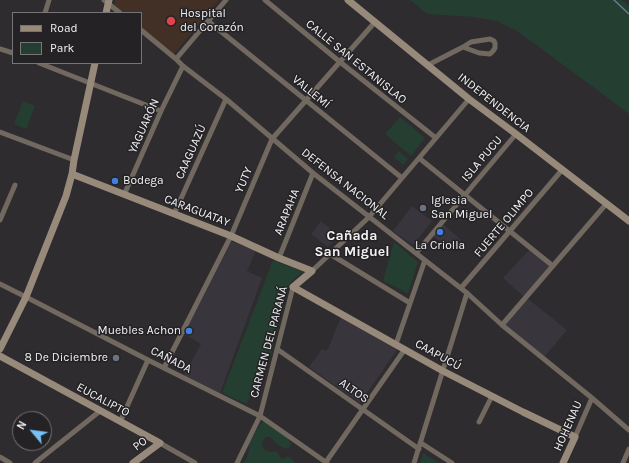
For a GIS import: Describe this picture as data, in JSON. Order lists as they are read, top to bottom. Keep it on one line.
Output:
{"streets":{"street":["CALLE SAN ESTANISLAO","VALLEMÍ","INDEPENDENCIA","YAGUARÓN","CAAGUAZÚ","ISLA PUCU","YUTY","DEFENSA NACIONAL","CARAGUATAY","ARAPAHA","FUERTE OLIMPO","CARMEN DEL PARANÁ","CAAPUCÚ","CAÑADA","ALTOS","EUCALIPTO","HOHENAU","PO"]},"crossings":[["CALLE SAN ESTANISLAO","YUTY"],["CALLE SAN ESTANISLAO","CARMEN DEL PARANÁ"],["VALLEMÍ","YUTY"],["VALLEMÍ","CARMEN DEL PARANÁ"],["INDEPENDENCIA","ISLA PUCU"],["INDEPENDENCIA","YUTY"],["INDEPENDENCIA","FUERTE OLIMPO"],["INDEPENDENCIA","CARMEN DEL PARANÁ"],["YAGUARÓN","DEFENSA NACIONAL"],["YAGUARÓN","CARAGUATAY"],["CAAGUAZÚ","DEFENSA NACIONAL"],["CAAGUAZÚ","CARAGUATAY"],["ISLA PUCU","DEFENSA NACIONAL"],["YUTY","DEFENSA NACIONAL"],["YUTY","CARAGUATAY"],["YUTY","CAÑADA"],["DEFENSA NACIONAL","ARAPAHA"],["DEFENSA NACIONAL","FUERTE OLIMPO"],["DEFENSA NACIONAL","CARMEN DEL PARANÁ"],["DEFENSA NACIONAL","HOHENAU"],["CARAGUATAY","ARAPAHA"],["CARAGUATAY","CARMEN DEL PARANÁ"],["CARMEN DEL PARANÁ","CAAPUCÚ"],["CARMEN DEL PARANÁ","CAÑADA"],["CARMEN DEL PARANÁ","ALTOS"],["CAAPUCÚ","HOHENAU"],["EUCALIPTO","PO"]],"districts":["Cañada San Miguel"],"places":["Hospital del Corazón","Bodega","Iglesia San Miguel","La Criolla","Muebles Achon","8 De Diciembre"],"legend":["Road","Park"],"north":"top left"}
